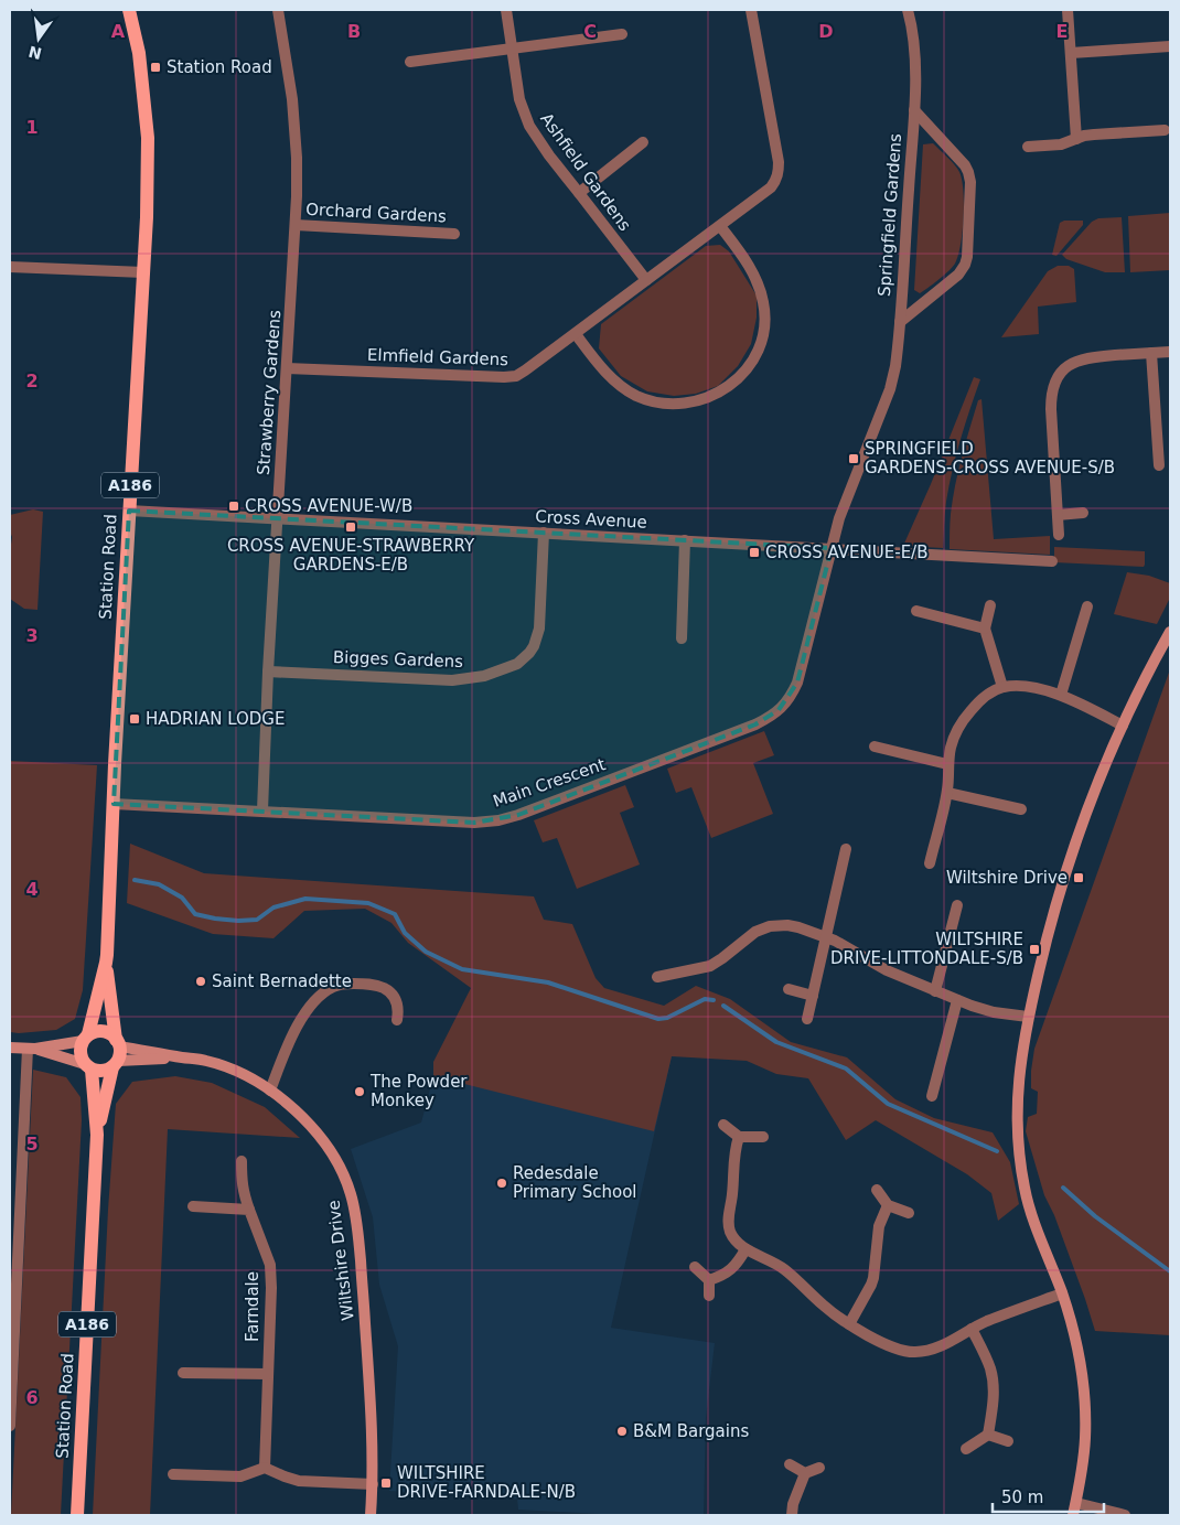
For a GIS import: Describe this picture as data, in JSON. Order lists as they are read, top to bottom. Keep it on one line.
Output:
{"streets":{"main road":["A186","Station Road"],"street":["Ashfield Gardens","Orchard Gardens","Springfield Gardens","Elmfield Gardens","Strawberry Gardens","Cross Avenue","Bigges Gardens","Main Crescent","Wiltshire Drive","Farndale"]},"crossings":[["Ashfield Gardens","Elmfield Gardens"],["Orchard Gardens","Strawberry Gardens"],["Springfield Gardens","Cross Avenue"],["Springfield Gardens","Main Crescent"],["Elmfield Gardens","Strawberry Gardens"],["Strawberry Gardens","Cross Avenue"],["Strawberry Gardens","Bigges Gardens"],["Strawberry Gardens","Main Crescent"],["Cross Avenue","Station Road"],["Cross Avenue","Bigges Gardens"],["Cross Avenue","Main Crescent"],["Station Road","Main Crescent"],["Station Road","Wiltshire Drive"]],"places":{"transit":["Station Road","SPRINGFIELD GARDENS-CROSS AVENUE-S/B","CROSS AVENUE-W/B","CROSS AVENUE-STRAWBERRY GARDENS-E/B","CROSS AVENUE-E/B","HADRIAN LODGE","Wiltshire Drive","WILTSHIRE DRIVE-LITTONDALE-S/B","WILTSHIRE DRIVE-FARNDALE-N/B"],"other":["Saint Bernadette","The Powder Monkey","Redesdale Primary School","B&M Bargains"]},"scale_bar":"50 m","north":"bottom","grid":{"columns":["A","B","C","D","E"],"rows":["1","2","3","4","5","6"]}}
